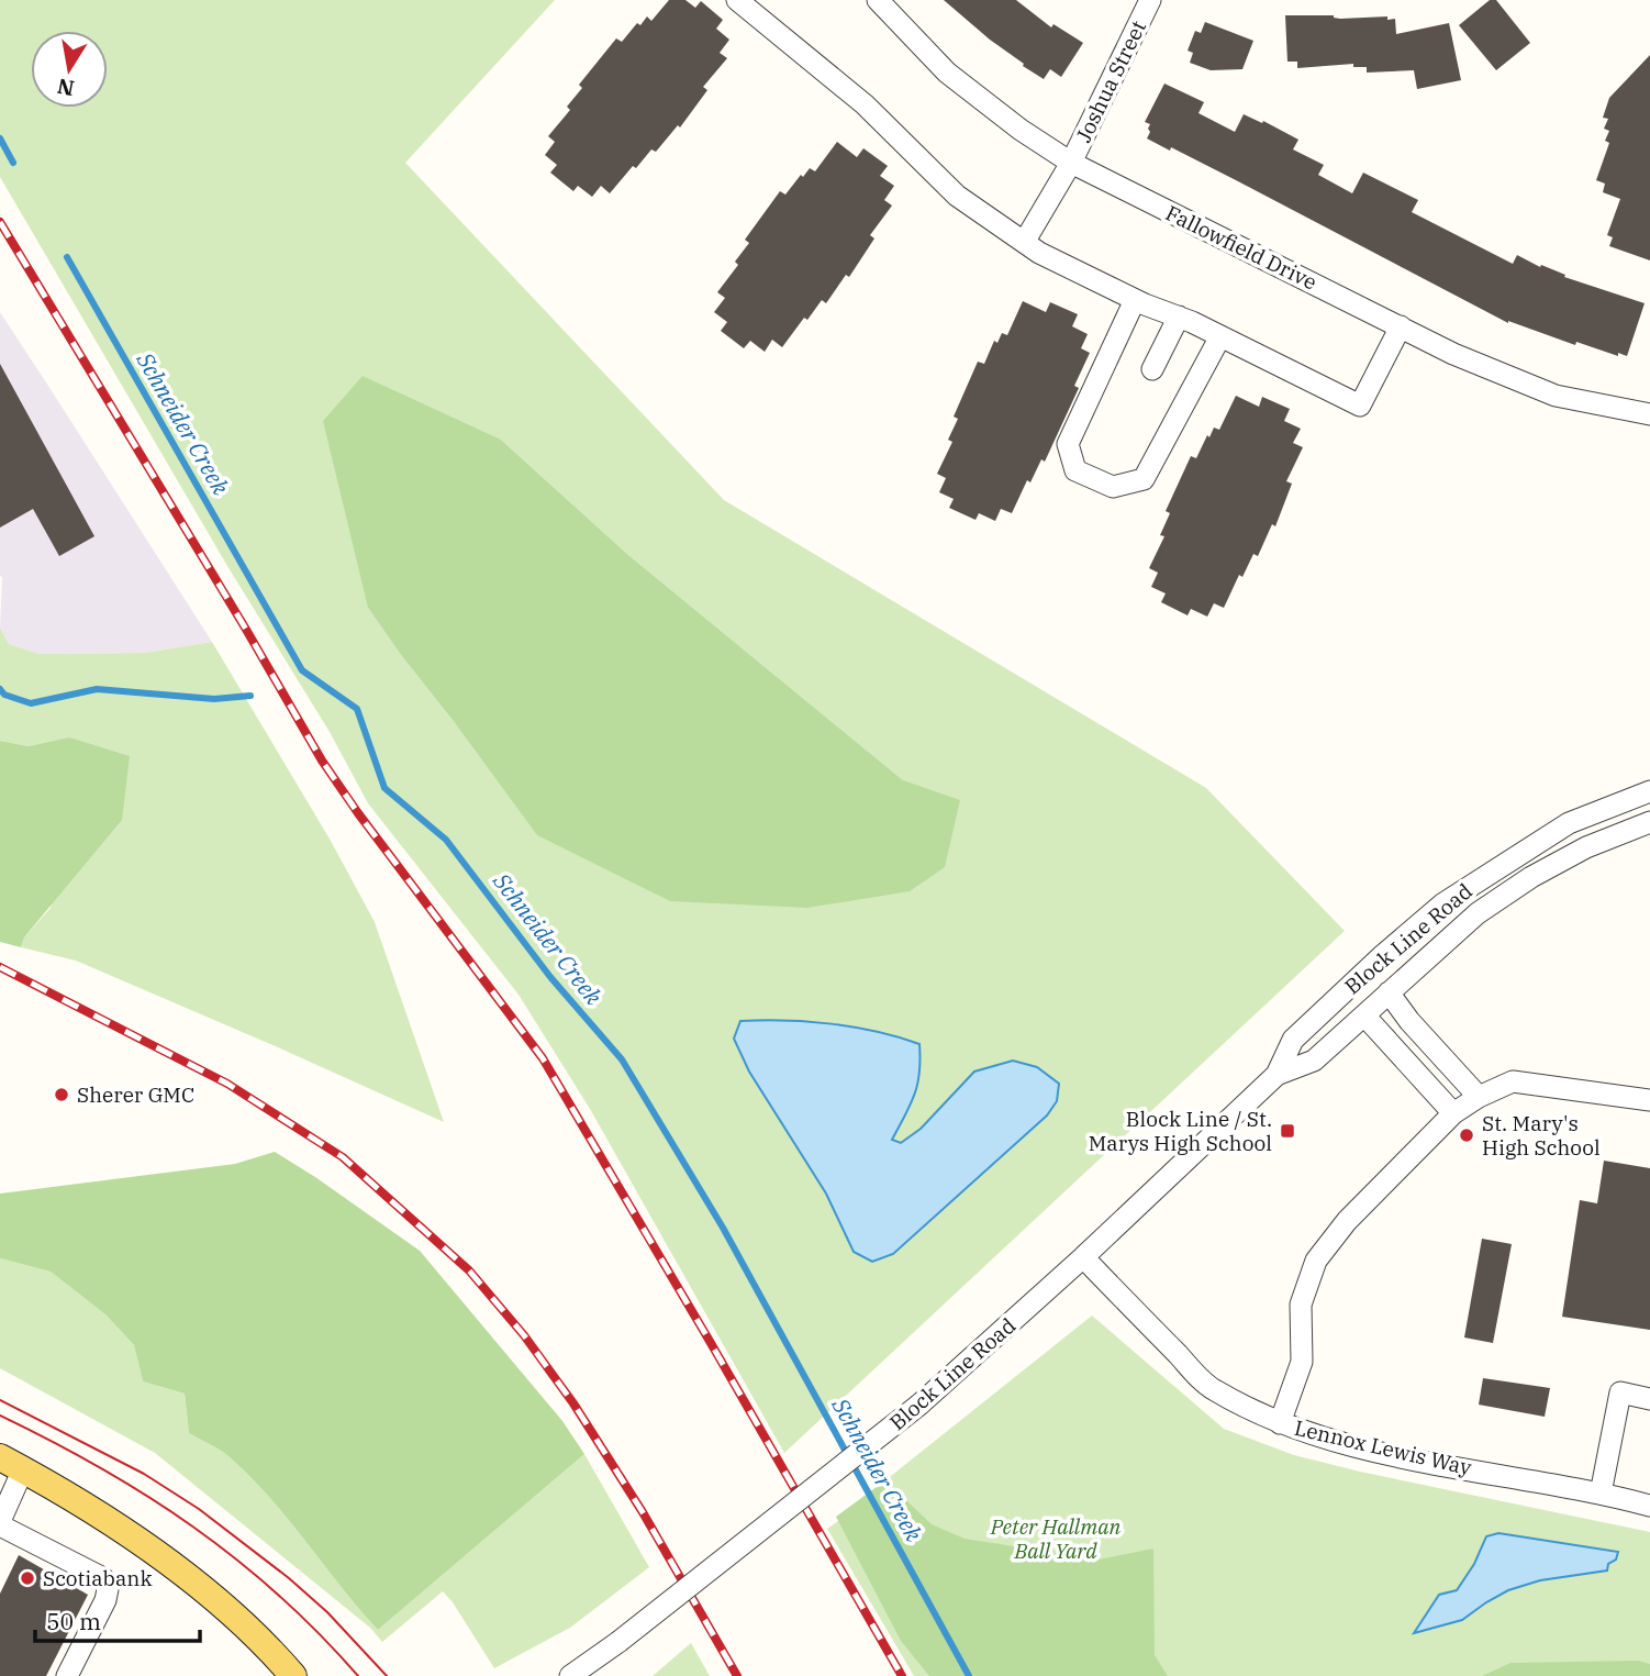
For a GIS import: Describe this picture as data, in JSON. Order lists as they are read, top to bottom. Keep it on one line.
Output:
{"streets":{"street":["Joshua Street","Fallowfield Drive","Block Line Road","Lennox Lewis Way"]},"crossings":[["Joshua Street","Fallowfield Drive"],["Block Line Road","Lennox Lewis Way"]],"water":["Schneider Creek"],"parks":["Peter Hallman Ball Yard"],"places":{"other":["Sherer GMC","St. Mary's High School","Scotiabank"],"transit":["Block Line / St. Marys High School"]},"scale_bar":"50 m","north":"bottom"}
